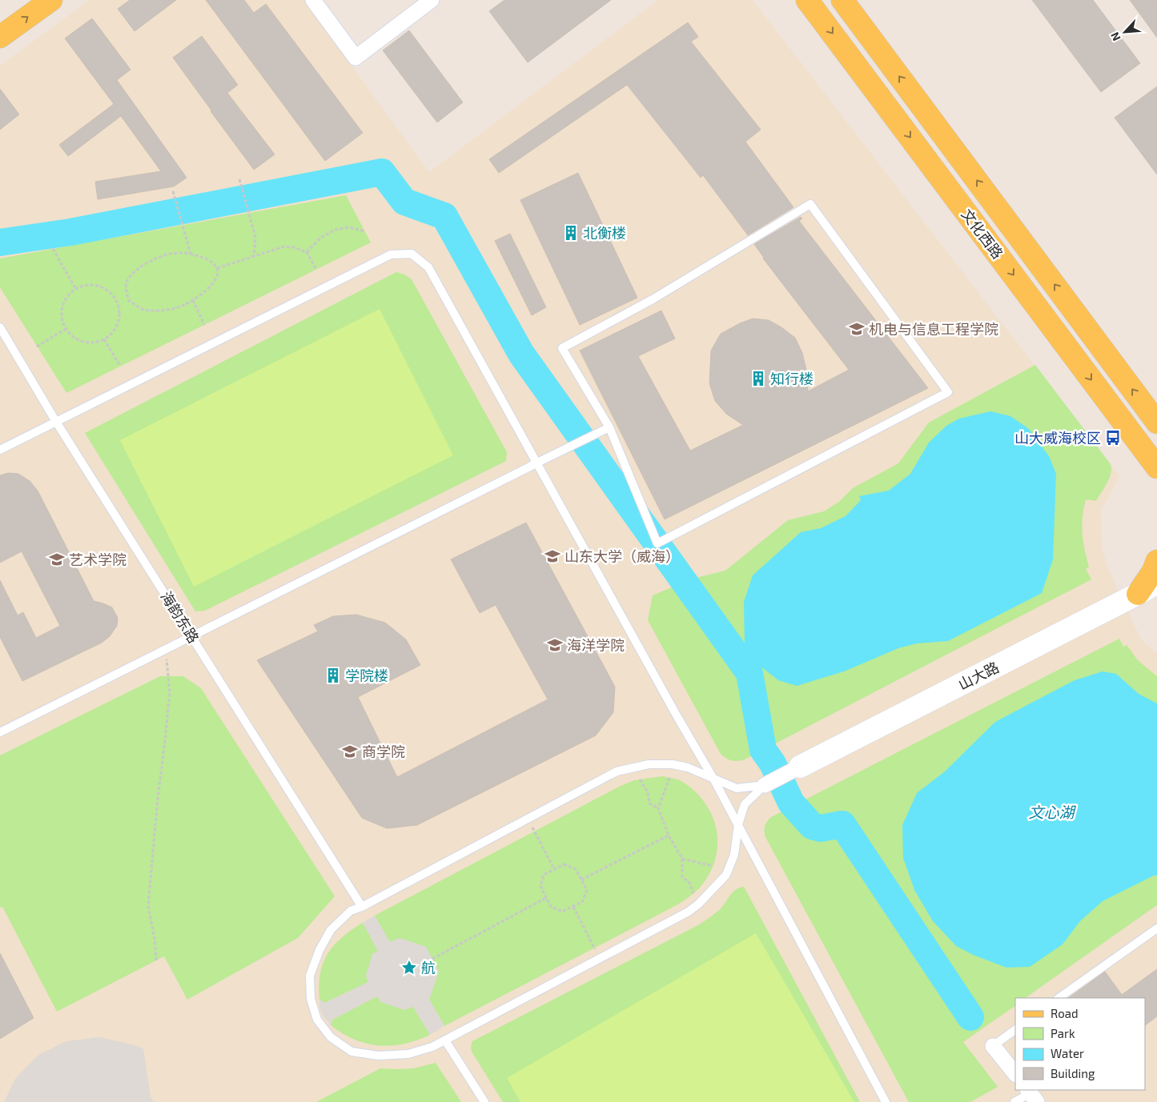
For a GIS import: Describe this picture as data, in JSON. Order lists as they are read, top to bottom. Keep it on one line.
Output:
{"streets":{"main road":["文化西路","山大路"],"lane":["海韵东路"]},"water":["文心湖"],"places":{"building":["北衡楼","知行楼","学院楼"],"school or university":["机电与信息工程学院","山东大学（威海）","艺术学院","海洋学院","商学院"],"bus stop":["山大威海校区"],"place":["航"]},"legend":["Road","Park","Water","Building"],"north":"bottom left"}
